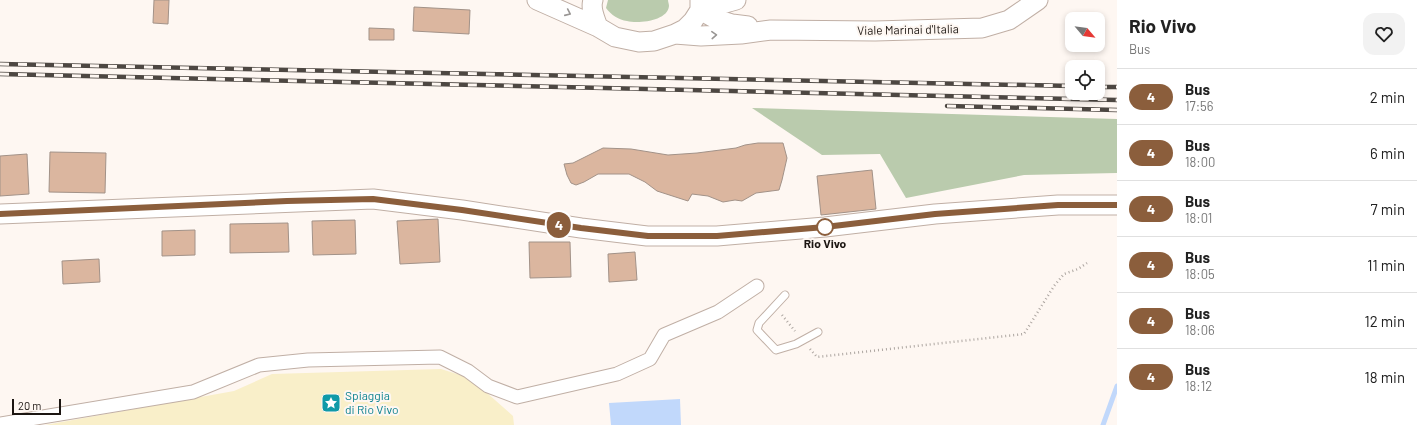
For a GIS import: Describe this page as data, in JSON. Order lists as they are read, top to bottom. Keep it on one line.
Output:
{"streets":{"street":["Viale Marinai d'Italia"]},"places":{"other":["Rio Vivo"],"place":["Spiaggia di Rio Vivo"]},"lines":["bus line 4"],"scale_bar":"20 m","north":"bottom right","page":{"on_map":"4","heading":["Rio Vivo","Bus"],"list":[{"mark":"4","name":"Bus","note":"17:56","value":"2 min"},{"mark":"4","name":"Bus","note":"18:00","value":"6 min"},{"mark":"4","name":"Bus","note":"18:01","value":"7 min"},{"mark":"4","name":"Bus","note":"18:05","value":"11 min"},{"mark":"4","name":"Bus","note":"18:06","value":"12 min"},{"mark":"4","name":"Bus","note":"18:12","value":"18 min"}],"scale":"20 m"}}
